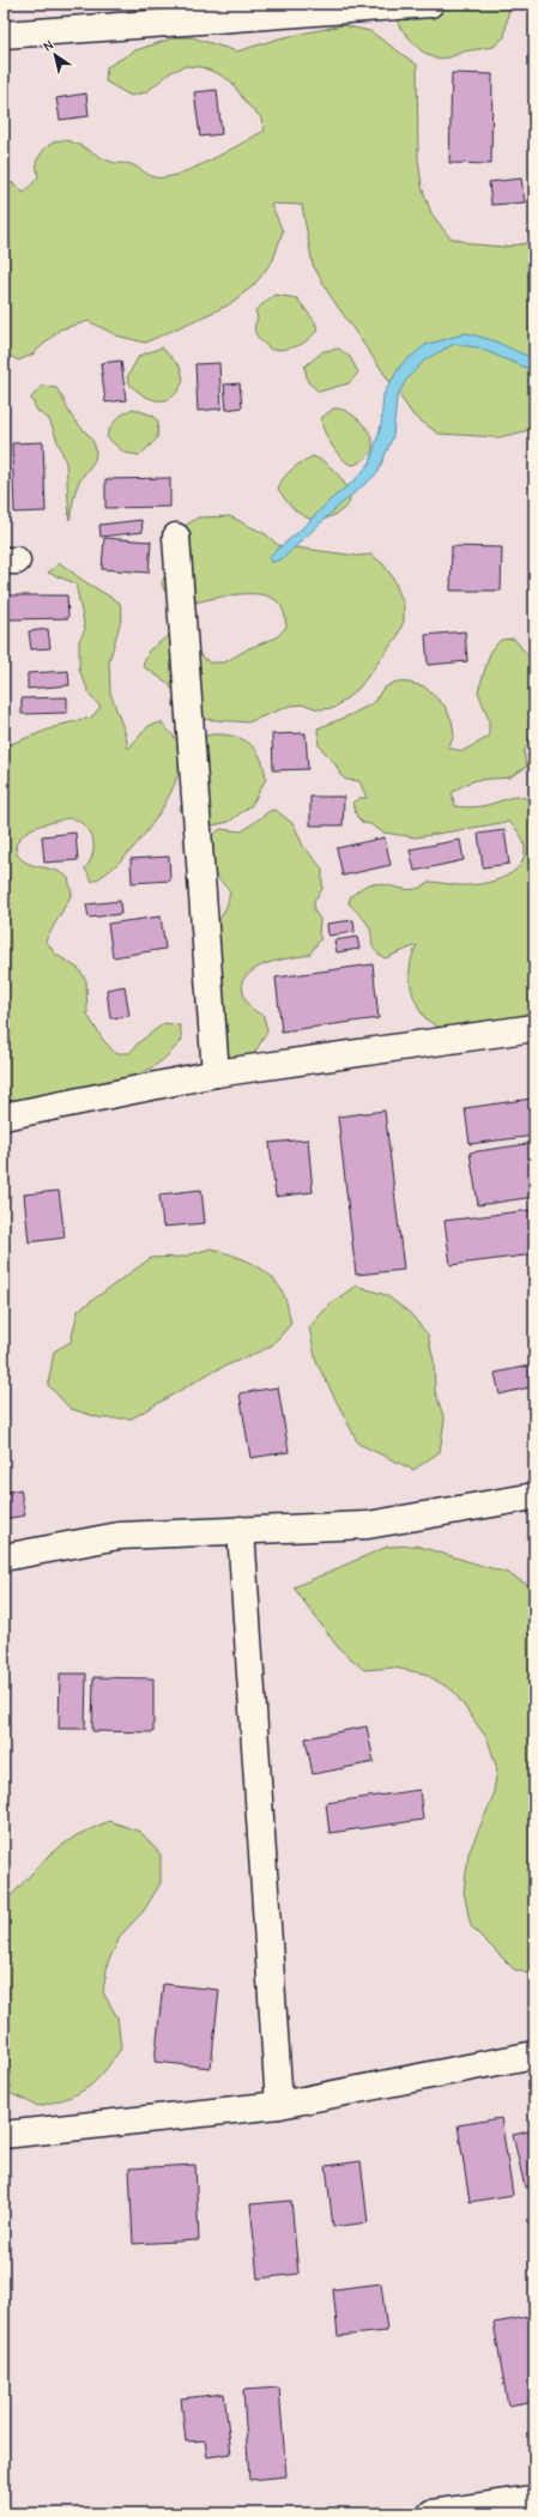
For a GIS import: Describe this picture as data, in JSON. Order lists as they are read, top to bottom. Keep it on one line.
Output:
{"north":"top left"}
